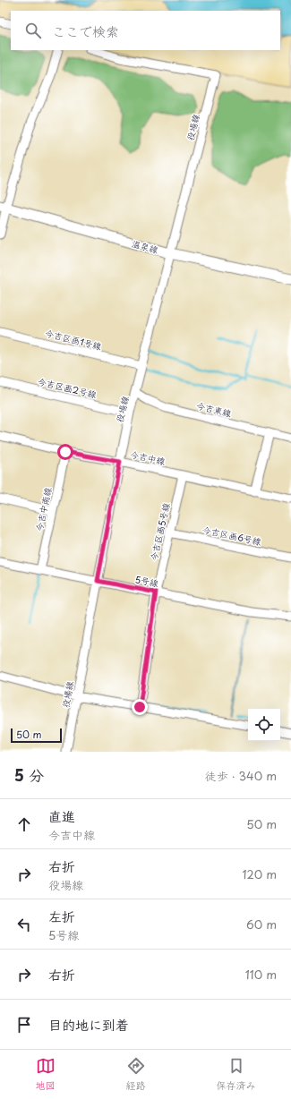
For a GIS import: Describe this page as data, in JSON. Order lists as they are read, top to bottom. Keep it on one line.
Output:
{"streets":{"street":["役場線","温泉線","今吉区画1号線","今吉区画2号線","今吉東線","今吉中線","今吉中南線","今吉区画5号線","今吉区画6号線","5号線"]},"crossings":[["役場線","温泉線"],["役場線","今吉区画1号線"],["役場線","今吉区画2号線"],["役場線","今吉東線"],["役場線","今吉中線"],["役場線","5号線"],["今吉中線","今吉中南線"],["今吉中線","今吉区画5号線"],["今吉中南線","5号線"],["今吉区画5号線","今吉区画6号線"],["今吉区画5号線","5号線"]],"scale_bar":"50 m","page":{"search":"ここで検索","scale":"50 m","heading":["5 分","徒歩 · 340 m"],"list":[["直進","今吉中線","50 m"],["右折","役場線","120 m"],["左折","5号線","60 m"],["右折","110 m"],"目的地に到着"],"nav":["地図","経路","保存済み"]}}
